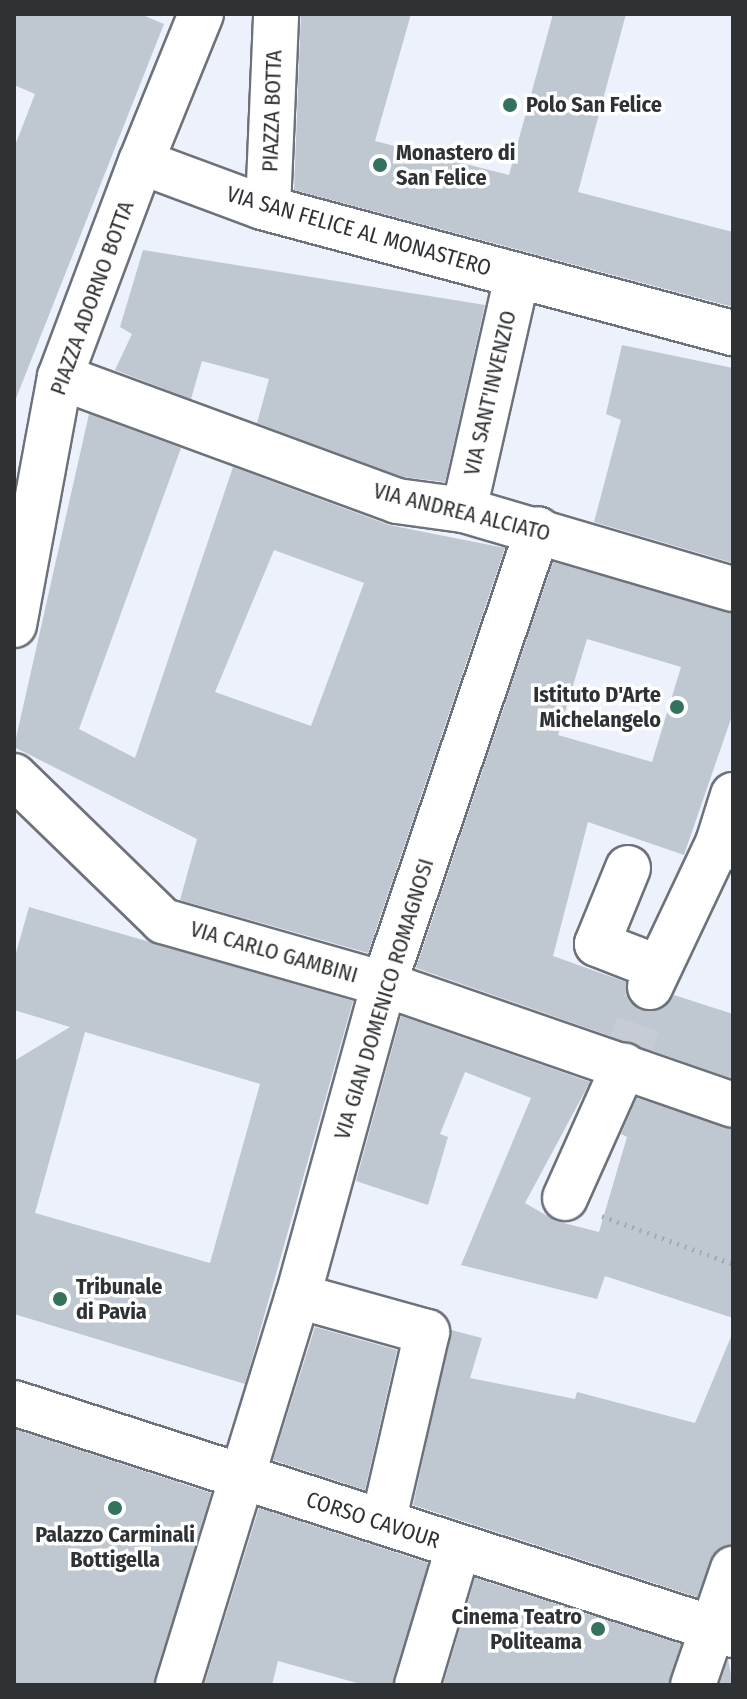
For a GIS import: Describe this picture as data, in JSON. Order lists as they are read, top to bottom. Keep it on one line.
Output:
{"streets":{"street":["PIAZZA BOTTA","VIA SAN FELICE AL MONASTERO","PIAZZA ADORNO BOTTA","VIA SANT'INVENZIO","VIA ANDREA ALCIATO","VIA CARLO GAMBINI","VIA GIAN DOMENICO ROMAGNOSI","CORSO CAVOUR"]},"crossings":[["PIAZZA BOTTA","VIA SAN FELICE AL MONASTERO"],["VIA SAN FELICE AL MONASTERO","PIAZZA ADORNO BOTTA"],["VIA SAN FELICE AL MONASTERO","VIA SANT'INVENZIO"],["PIAZZA ADORNO BOTTA","VIA ANDREA ALCIATO"],["VIA SANT'INVENZIO","VIA ANDREA ALCIATO"],["VIA ANDREA ALCIATO","VIA GIAN DOMENICO ROMAGNOSI"],["VIA CARLO GAMBINI","VIA GIAN DOMENICO ROMAGNOSI"],["VIA GIAN DOMENICO ROMAGNOSI","CORSO CAVOUR"]],"places":["Polo San Felice","Monastero di San Felice","Istituto D'Arte Michelangelo","Tribunale di Pavia","Palazzo Carminali Bottigella","Cinema Teatro Politeama"]}
